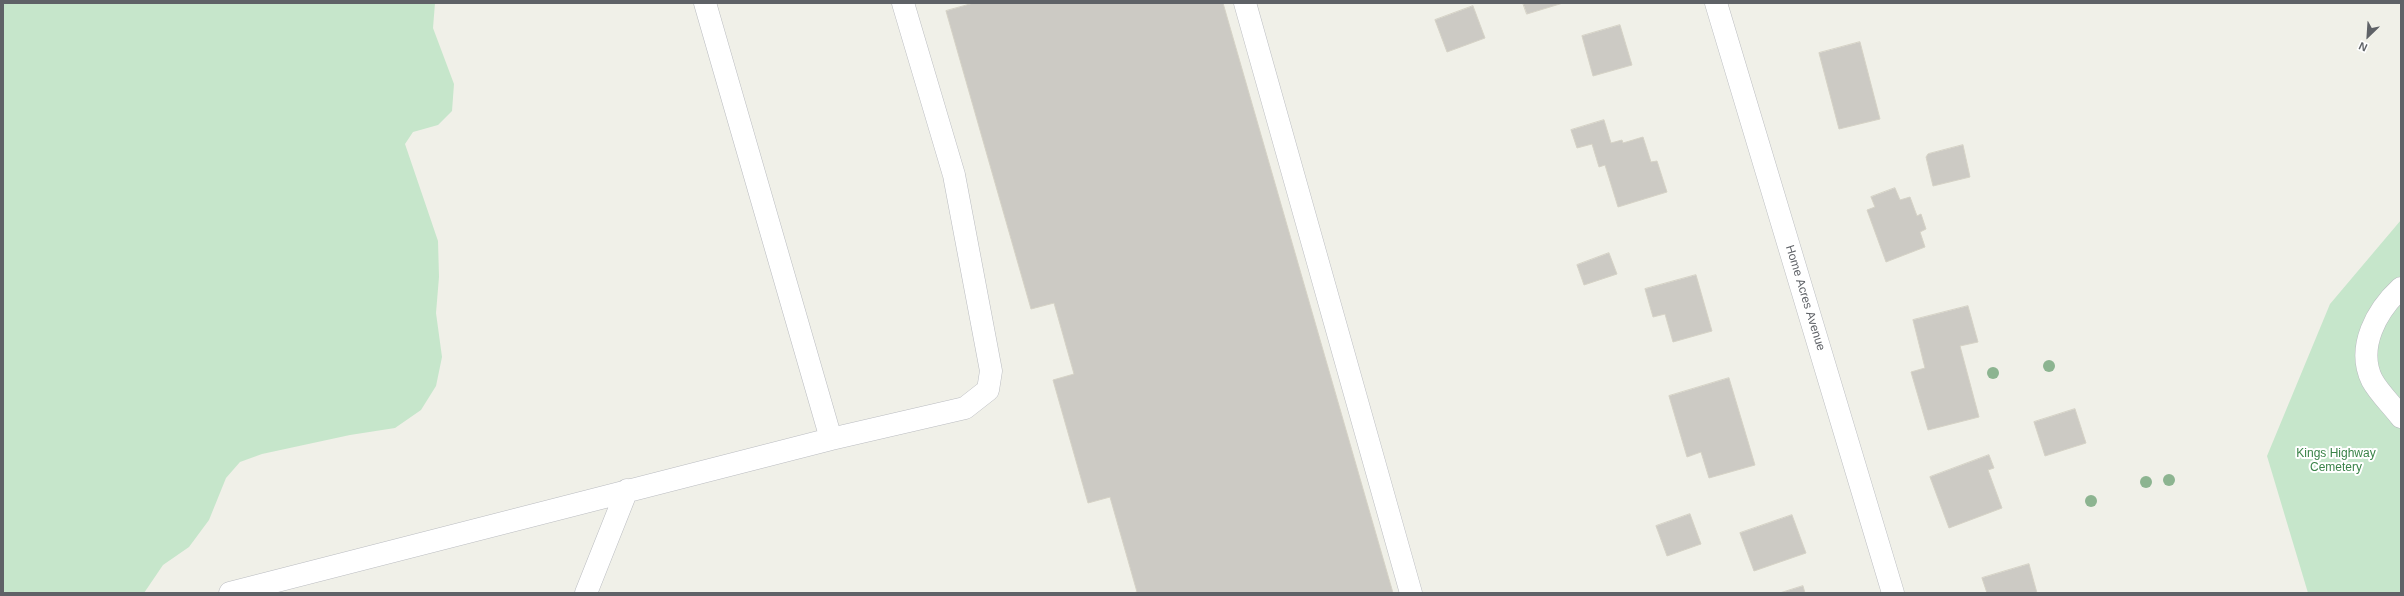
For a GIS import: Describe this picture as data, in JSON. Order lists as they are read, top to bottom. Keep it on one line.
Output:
{"streets":{"street":["Home Acres Avenue"]},"parks":["Kings Highway Cemetery"],"north":"bottom left"}
